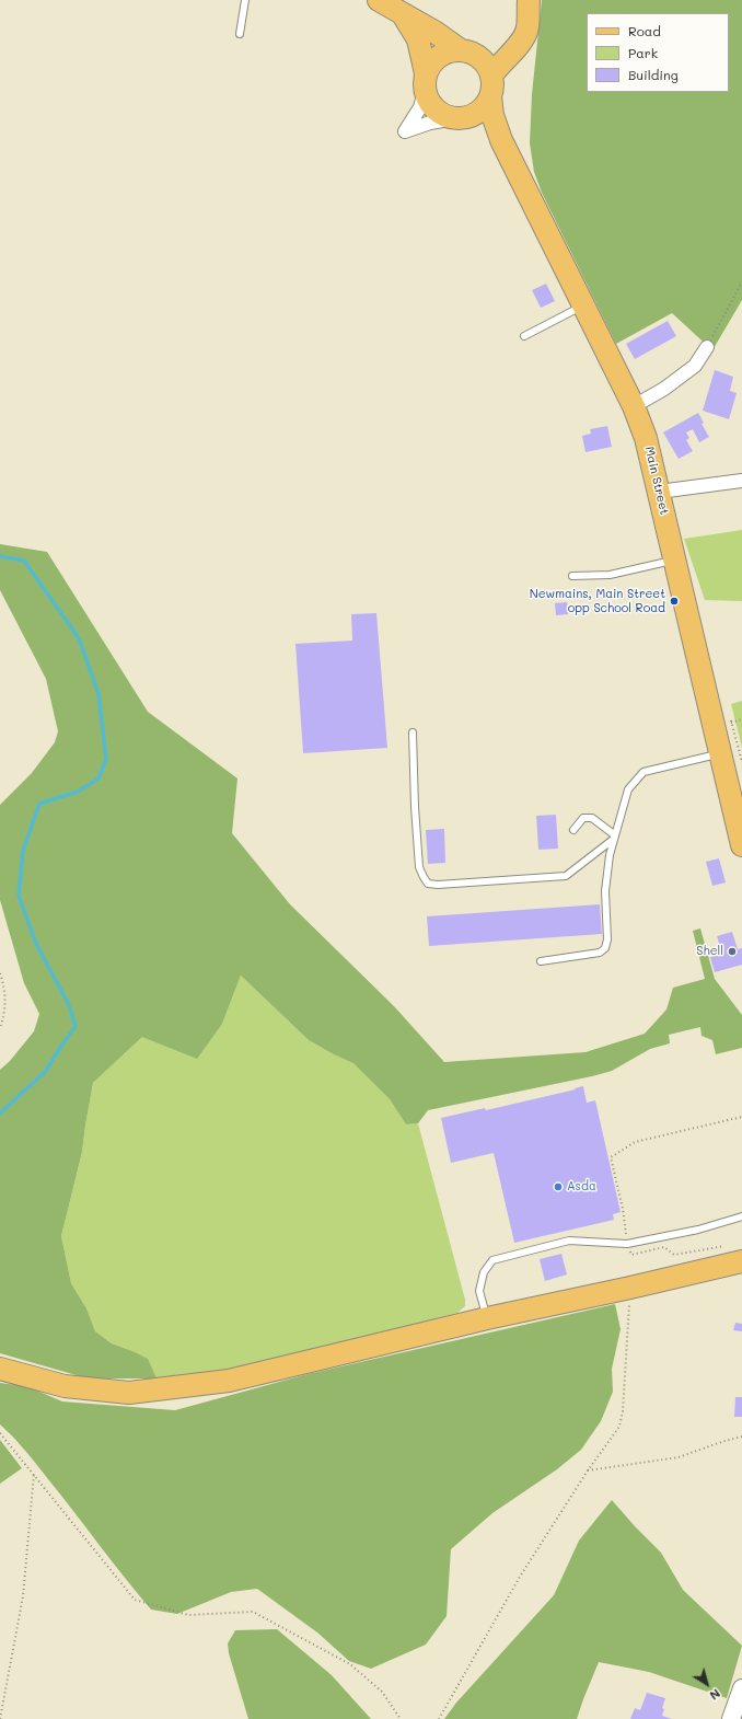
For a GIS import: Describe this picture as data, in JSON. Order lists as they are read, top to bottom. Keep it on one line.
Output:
{"streets":{"main road":["Main Street"]},"places":["Newmains, Main Street opp School Road","Shell","Asda"],"legend":["Road","Park","Building"],"north":"bottom right"}
